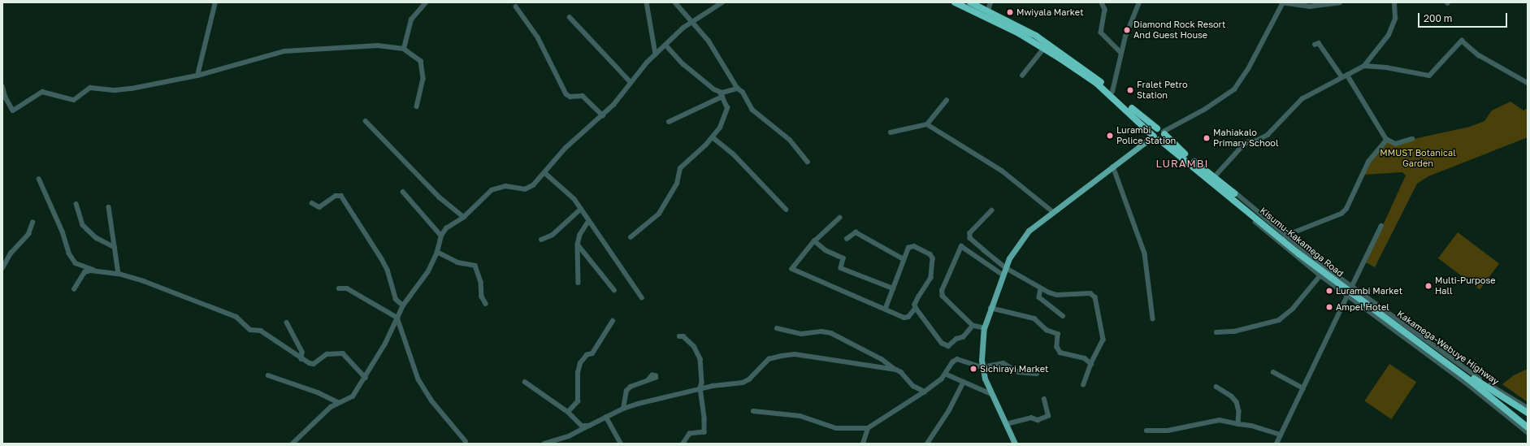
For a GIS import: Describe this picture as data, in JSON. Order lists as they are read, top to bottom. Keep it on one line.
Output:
{"streets":{"highway":["Kisumu-Kakamega Road","Kakamega-Webuye Highway"]},"districts":["LURAMBI"],"parks":["MMUST Botanical Garden"],"places":["Mwiyala Market","Diamond Rock Resort And Guest House","Fralet Petro Station","Lurambi Police Station","Mahiakalo Primary School","Multi-Purpose Hall","Lurambi Market","Ampel Hotel","Sichirayi Market"],"scale_bar":"200 m"}
